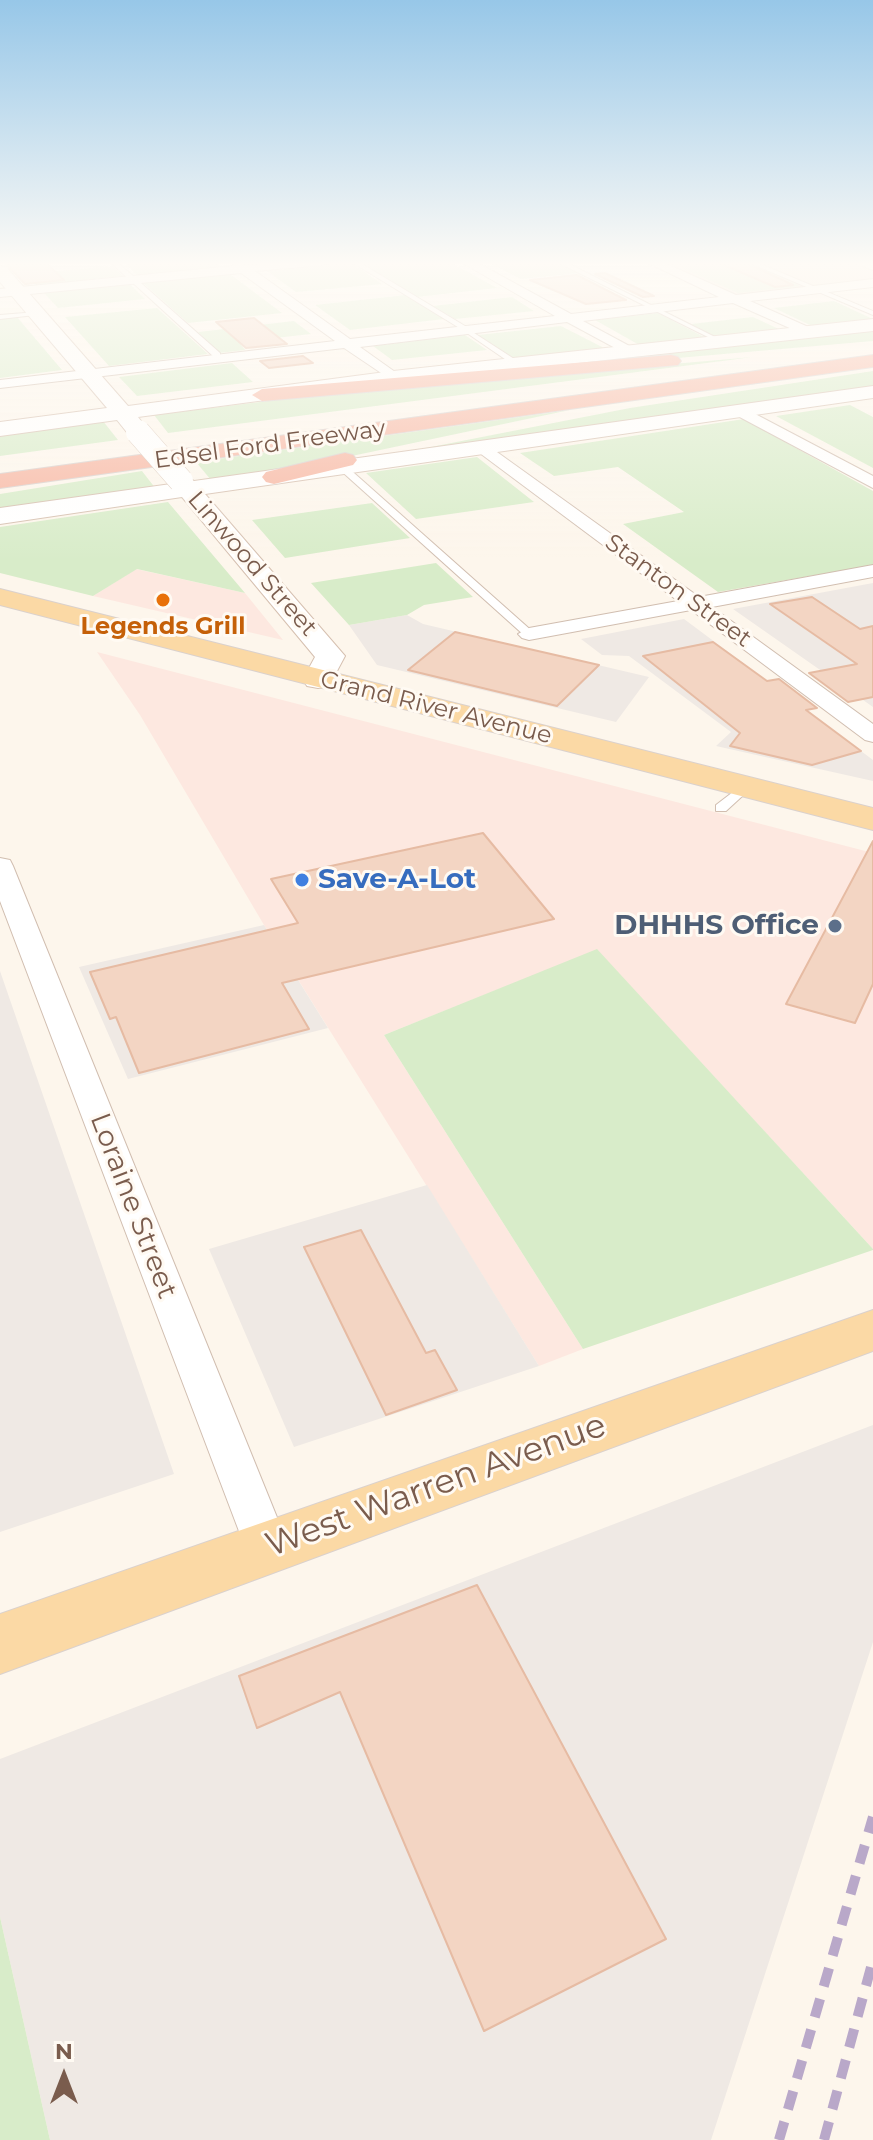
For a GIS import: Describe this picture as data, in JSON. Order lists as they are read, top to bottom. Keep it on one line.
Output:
{"streets":{"highway":["Edsel Ford Freeway"],"main road":["Grand River Avenue","West Warren Avenue"],"street":["Linwood Street","Stanton Street","Loraine Street"]},"crossings":[["Linwood Street","Grand River Avenue"],["Loraine Street","West Warren Avenue"]],"places":["Legends Grill","Save-A-Lot","DHHHS Office"],"north":"top"}
